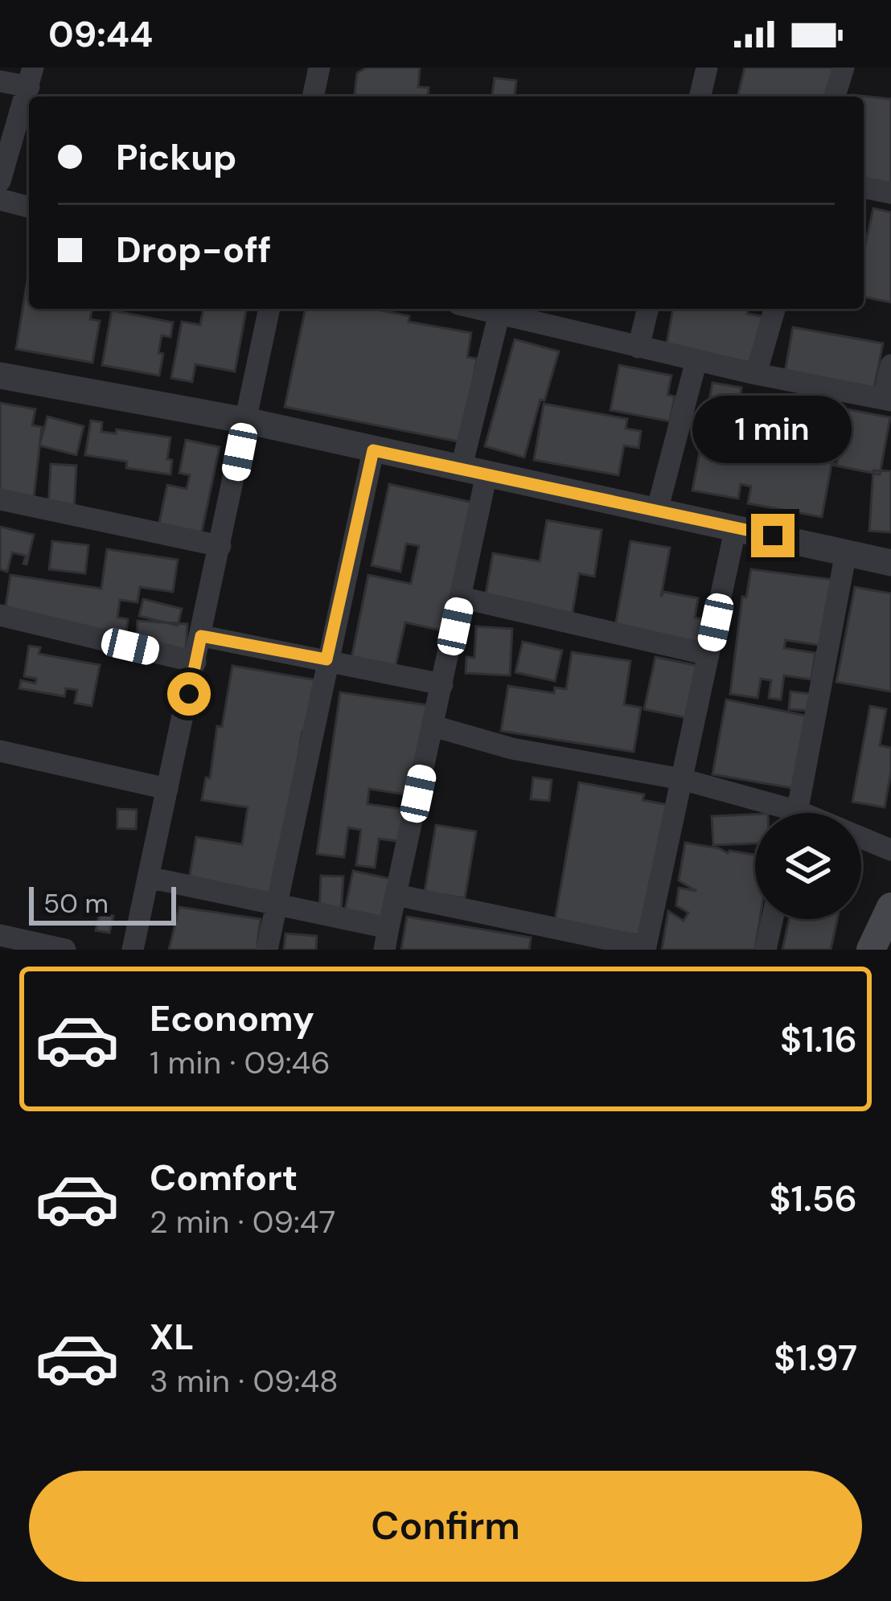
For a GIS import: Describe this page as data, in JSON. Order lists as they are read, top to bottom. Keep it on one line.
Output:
{"scale_bar":"50 m","page":{"status":"09:44","banner":["Pickup","Drop-off"],"bubble":"1 min","scale":"50 m","list":[{"name":"Economy","note":"1 min · 09:46","value":"$1.16"},{"name":"Comfort","note":"2 min · 09:47","value":"$1.56"},{"name":"XL","note":"3 min · 09:48","value":"$1.97"}],"buttons":"Confirm"}}
